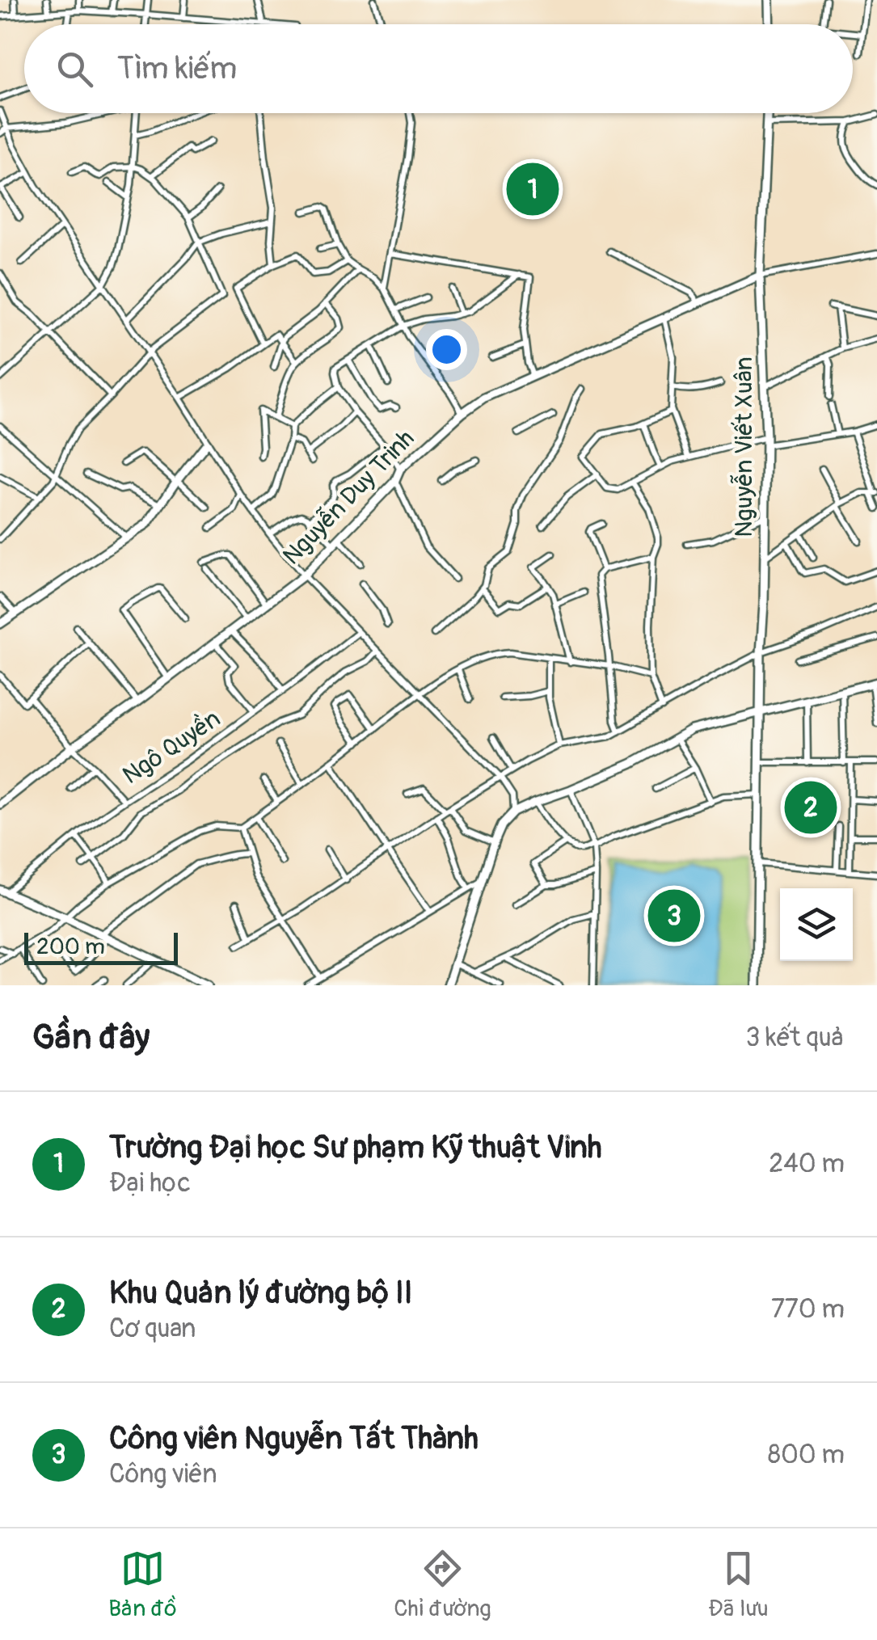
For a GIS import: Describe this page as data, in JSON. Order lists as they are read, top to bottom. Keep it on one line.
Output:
{"streets":{"street":["Nguyễn Viết Xuân","Nguyễn Duy Trinh","Ngô Quyền"]},"crossings":[["Nguyễn Viết Xuân","Nguyễn Duy Trinh"]],"scale_bar":"200 m","page":{"search":"Tìm kiếm","pins":["1","2","3"],"scale":"200 m","heading":["Gần đây","3 kết quả"],"list":[{"mark":"1","name":"Trường Đại học Sư phạm Kỹ thuật Vinh","note":"Đại học","value":"240 m"},{"mark":"2","name":"Khu Quản lý đường bộ II","note":"Cơ quan","value":"770 m"},{"mark":"3","name":"Công viên Nguyễn Tất Thành","note":"Công viên","value":"800 m"}],"nav":["Bản đồ","Chỉ đường","Đã lưu"]}}
